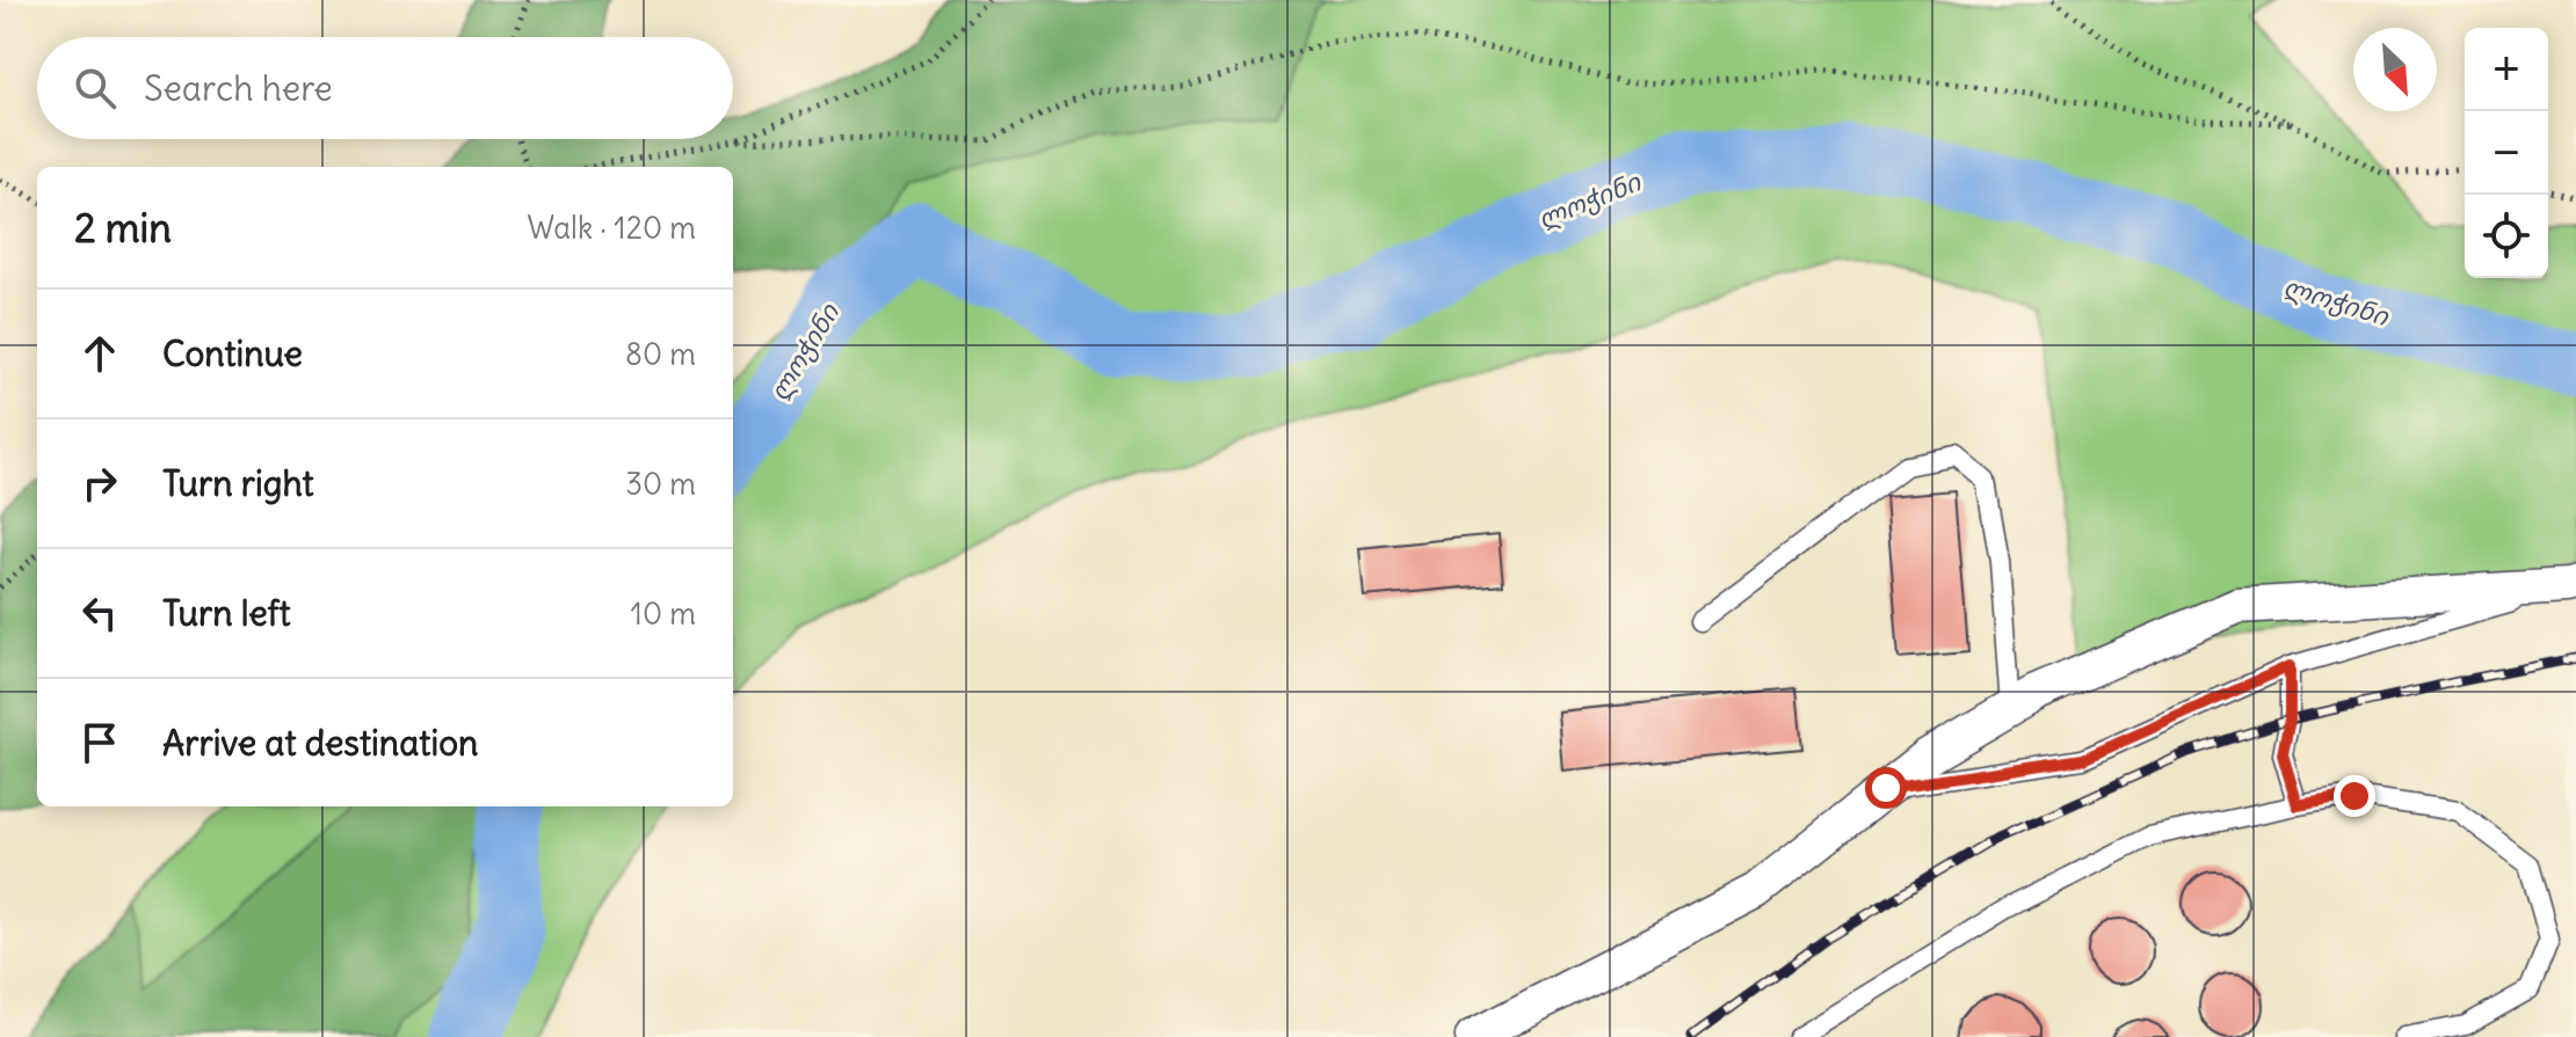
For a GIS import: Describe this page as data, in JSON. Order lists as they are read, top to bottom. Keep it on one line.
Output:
{"water":["ლოჭინი"],"north":"bottom right","page":{"map_buttons":["+","−"],"search":"Search here","heading":["2 min","Walk · 120 m"],"list":[["Continue","80 m"],["Turn right","30 m"],["Turn left","10 m"],"Arrive at destination"]}}
